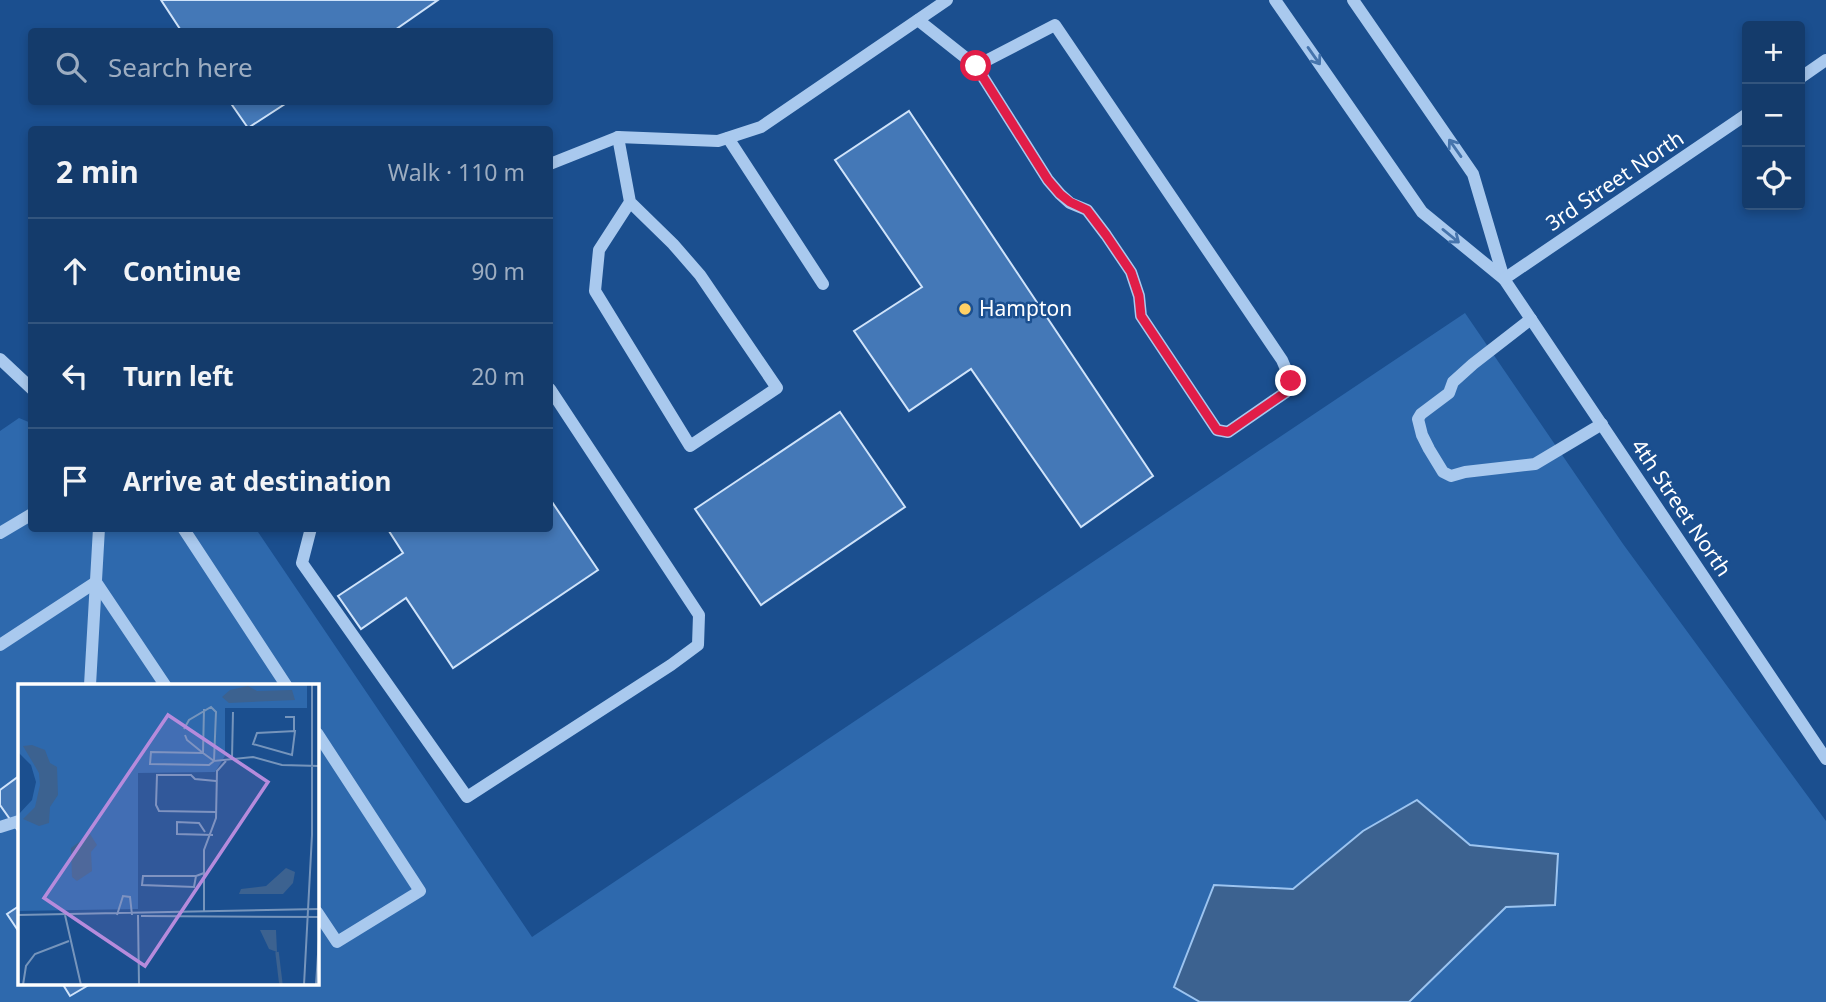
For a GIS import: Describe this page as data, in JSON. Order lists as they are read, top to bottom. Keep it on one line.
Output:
{"streets":{"street":["3rd Street North","4th Street North"]},"crossings":[["3rd Street North","4th Street North"]],"places":["Hampton"],"page":{"map_buttons":["+","−"],"search":"Search here","heading":["2 min","Walk · 110 m"],"list":[["Continue","90 m"],["Turn left","20 m"],"Arrive at destination"]}}
